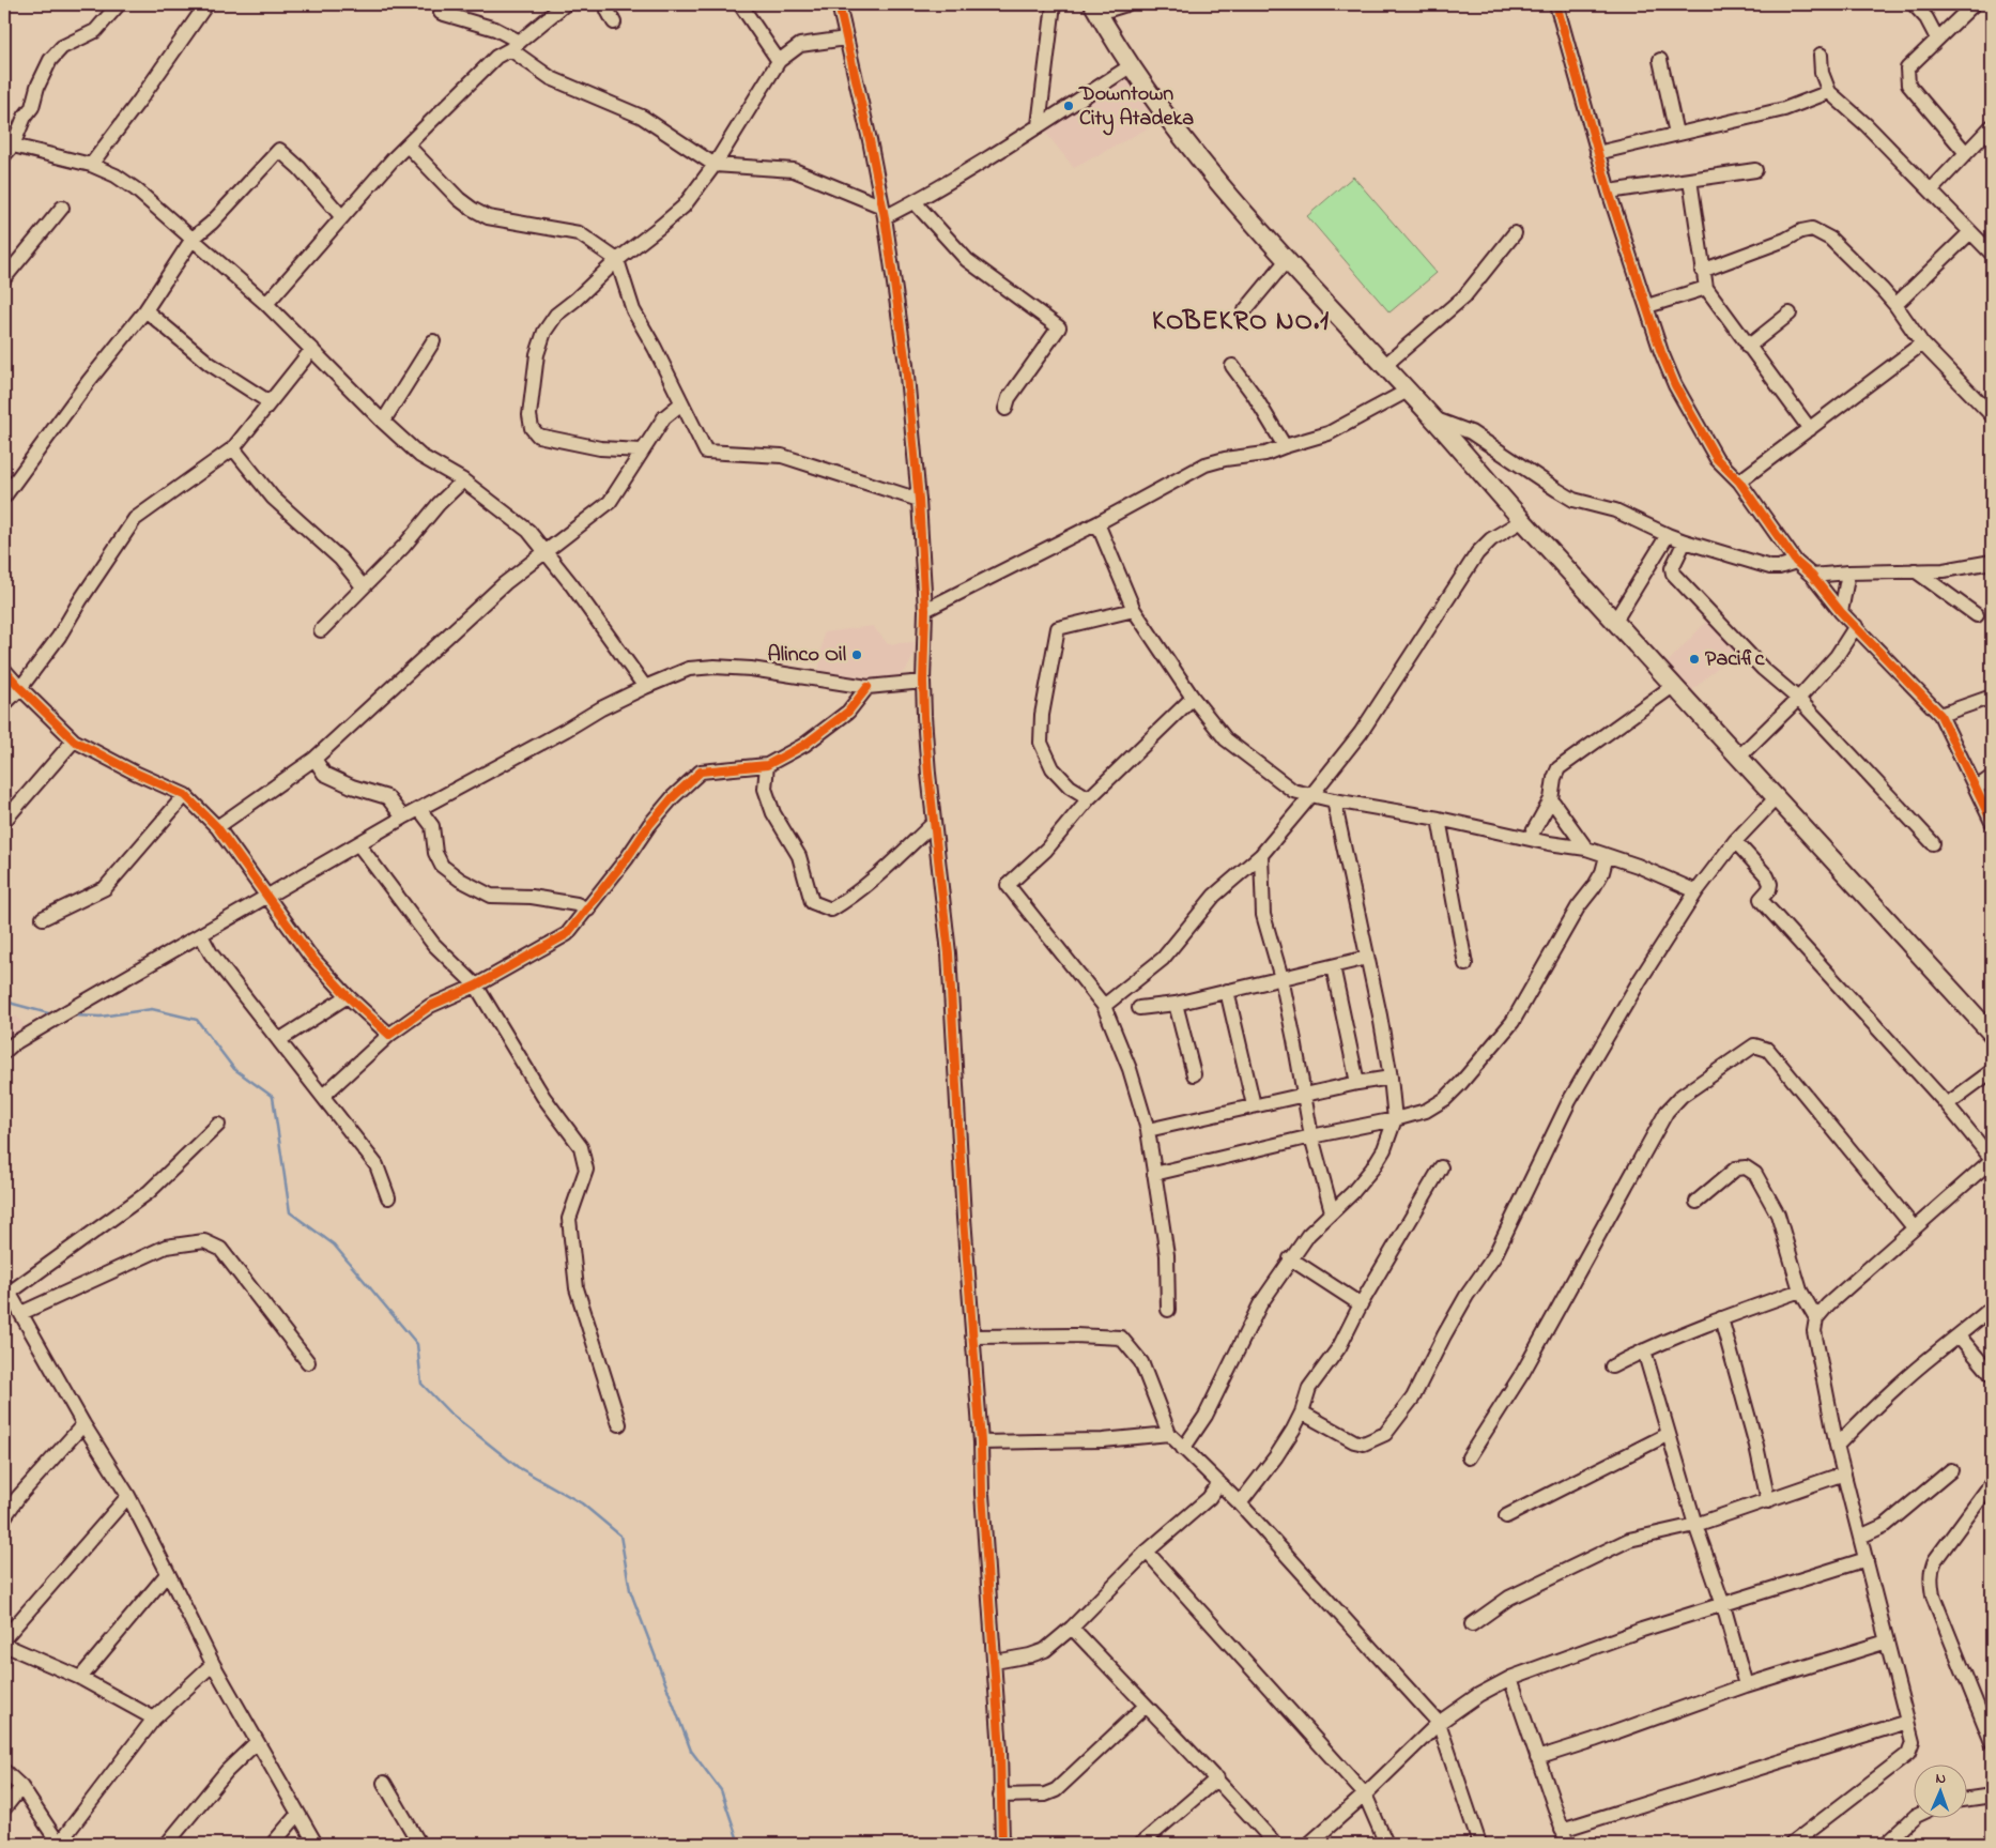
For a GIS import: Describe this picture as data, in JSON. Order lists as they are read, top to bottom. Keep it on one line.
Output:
{"districts":["KOBEKRO NO.1"],"places":["Downtown City Atadeka","Alinco Oil","Pacific"],"north":"top"}
